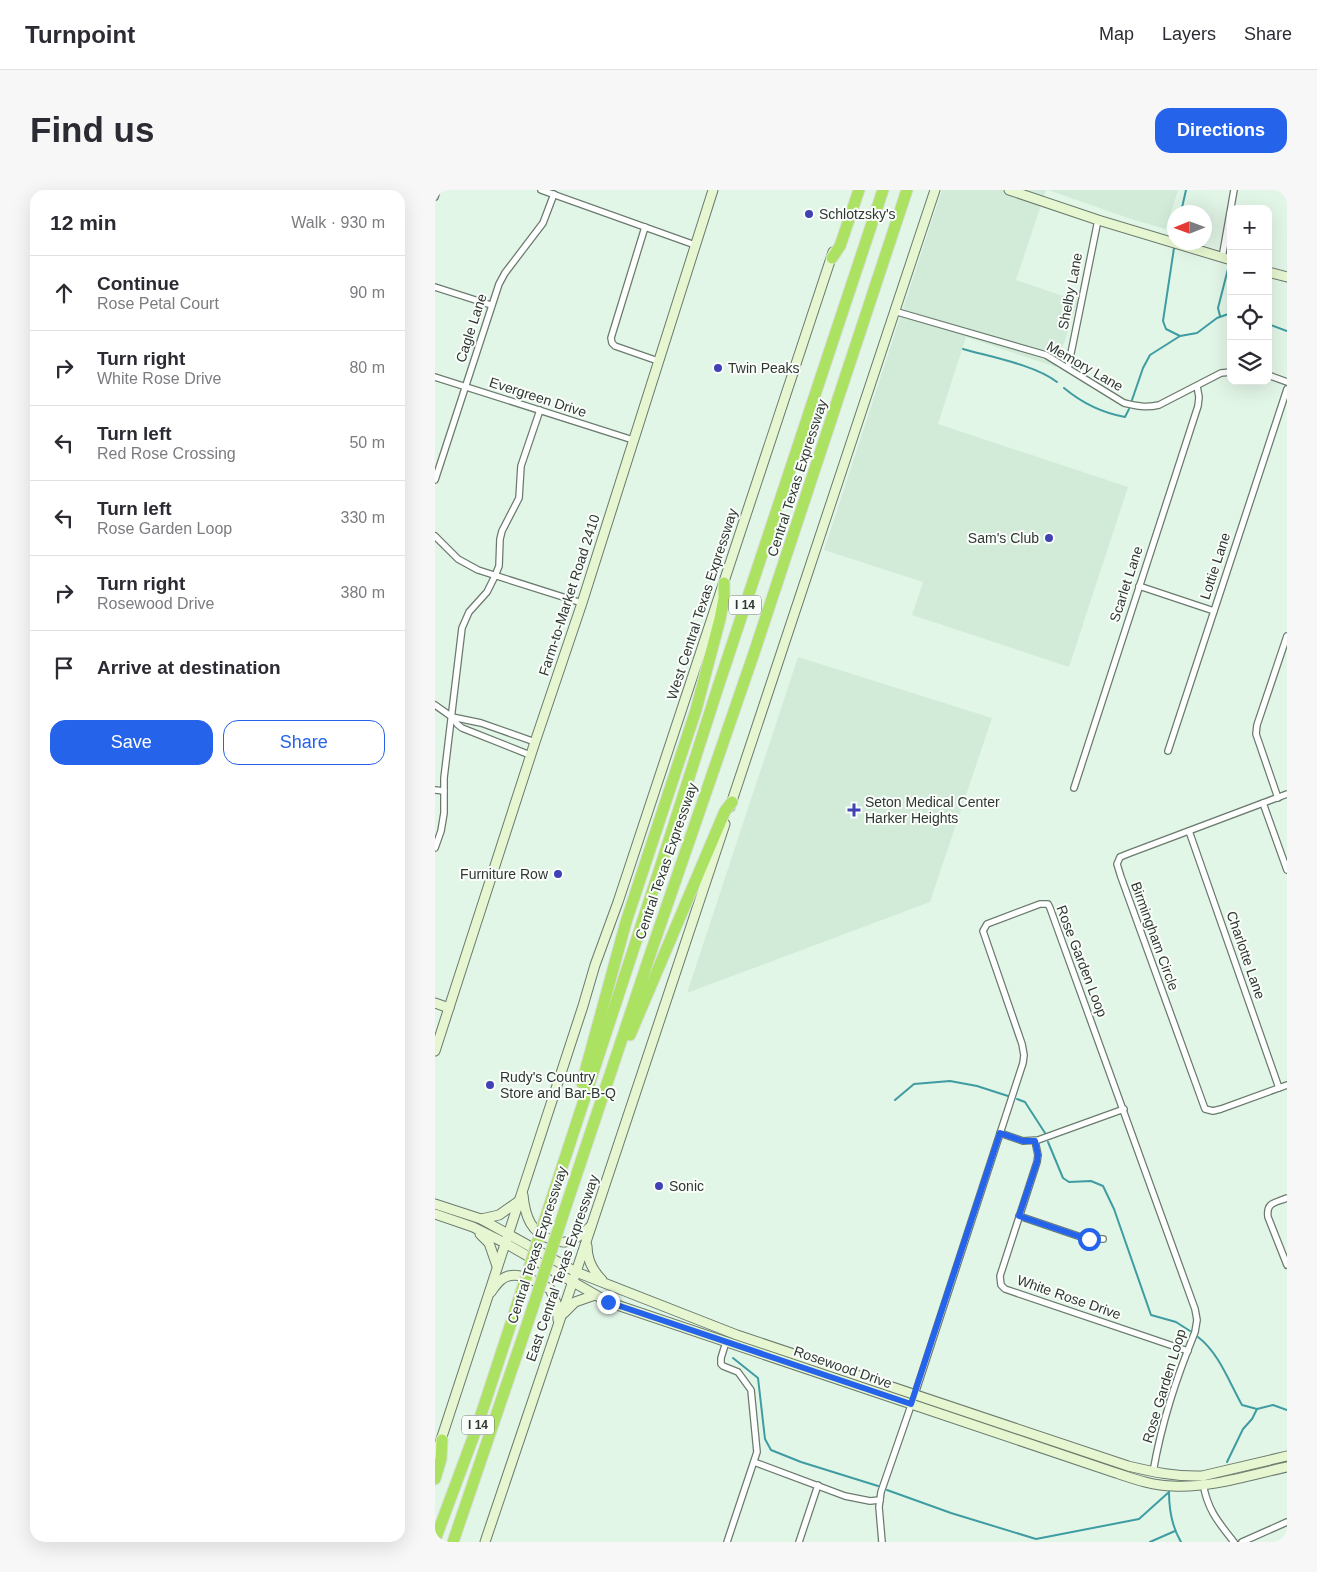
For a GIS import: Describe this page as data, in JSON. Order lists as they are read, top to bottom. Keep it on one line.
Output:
{"streets":{"highway":["Central Texas Expressway","I 14"],"main road":["Farm-to-Market Road 2410","West Central Texas Expressway","East Central Texas Expressway","Rosewood Drive"],"street":["Shelby Lane","Cagle Lane","Memory Lane","Evergreen Drive","Lottie Lane","Scarlet Lane","Birmingham Circle","Charlotte Lane","Rose Garden Loop","White Rose Drive"]},"crossings":[["Shelby Lane","Memory Lane"],["Cagle Lane","Evergreen Drive"],["Memory Lane","Scarlet Lane"],["Evergreen Drive","Farm-to-Market Road 2410"],["Birmingham Circle","Charlotte Lane"],["Rose Garden Loop","White Rose Drive"],["Rose Garden Loop","Rosewood Drive"],["East Central Texas Expressway","Rosewood Drive"]],"places":{"other":["Schlotzsky's","Twin Peaks","Sam's Club","Furniture Row","Rudy's Country Store and Bar-B-Q","Sonic"],"health":["Seton Medical Center Harker Heights"]},"north":"left","page":{"header":"Turnpoint","nav":["Map","Layers","Share"],"buttons":["Directions",["Save","Share"]],"title":"Find us","heading":["12 min","Walk · 930 m"],"map_buttons":["+","−"],"list":[["Continue","Rose Petal Court","90 m"],["Turn right","White Rose Drive","80 m"],["Turn left","Red Rose Crossing","50 m"],["Turn left","Rose Garden Loop","330 m"],["Turn right","Rosewood Drive","380 m"],"Arrive at destination"]}}
